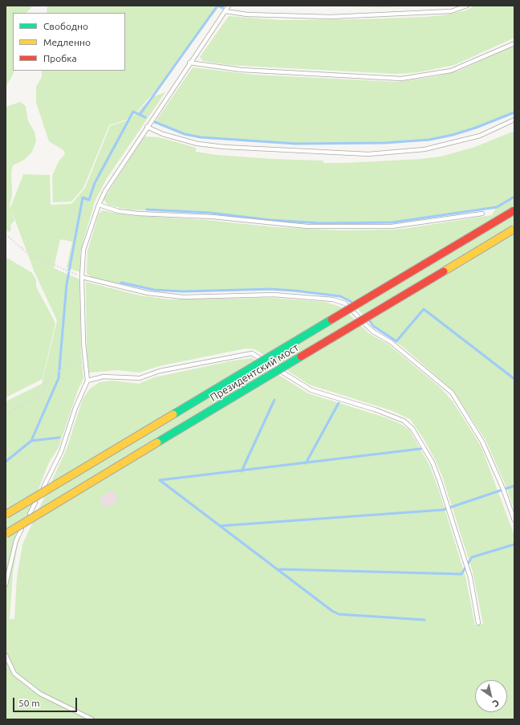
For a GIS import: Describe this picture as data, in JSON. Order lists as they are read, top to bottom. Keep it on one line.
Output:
{"streets":{"highway":["Президентский мост"]},"legend":["Свободно","Медленно","Пробка"],"scale_bar":"50 m","north":"bottom right"}
